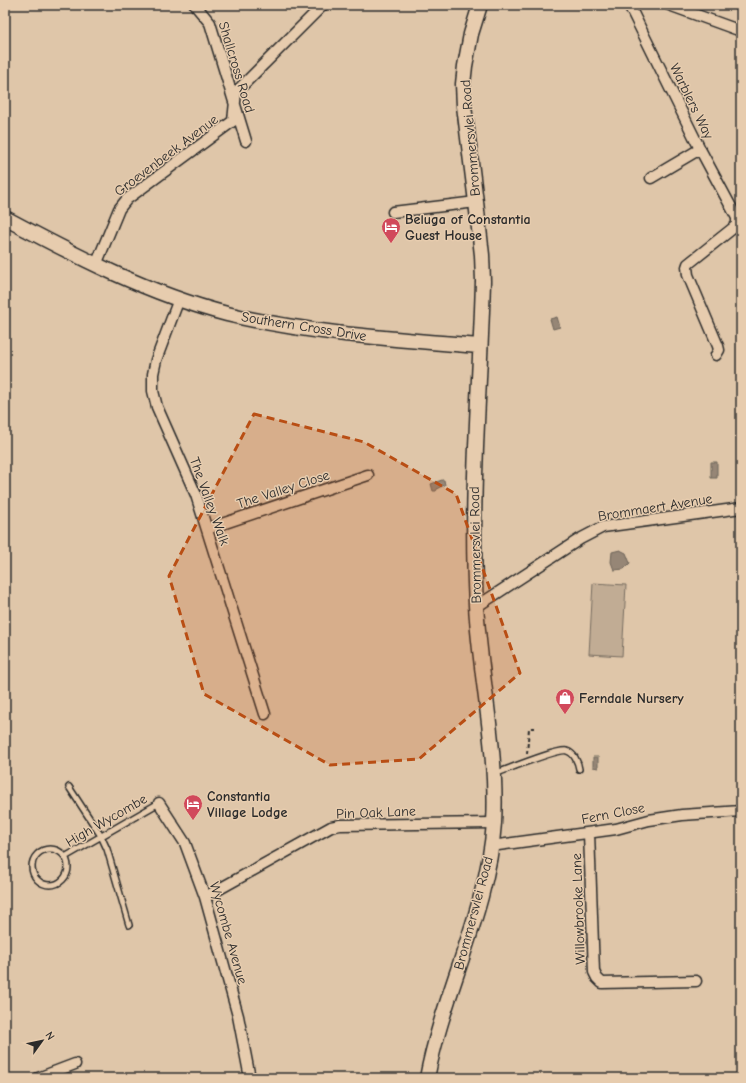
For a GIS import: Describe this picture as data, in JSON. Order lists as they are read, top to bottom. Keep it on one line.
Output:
{"streets":{"street":["Shallcross Road","Warblers Way","Brommersvlei Road","Groevenbeek Avenue","Southern Cross Drive","The Valley Close","The Valley Walk","Brommaert Avenue","Pin Oak Lane","Fern Close","Willowbrooke Lane","Wycombe Avenue"],"lane":["High Wycombe"]},"crossings":[["Shallcross Road","Groevenbeek Avenue"],["Brommersvlei Road","Southern Cross Drive"],["Brommersvlei Road","Brommaert Avenue"],["Brommersvlei Road","Pin Oak Lane"],["Brommersvlei Road","Fern Close"],["Groevenbeek Avenue","Southern Cross Drive"],["Southern Cross Drive","The Valley Walk"],["The Valley Close","The Valley Walk"],["Pin Oak Lane","Wycombe Avenue"],["Fern Close","Willowbrooke Lane"],["High Wycombe","Wycombe Avenue"]],"places":{"hotel":["Beluga of Constantia Guest House","Constantia Village Lodge"],"shop":["Ferndale Nursery"]},"north":"top right"}
